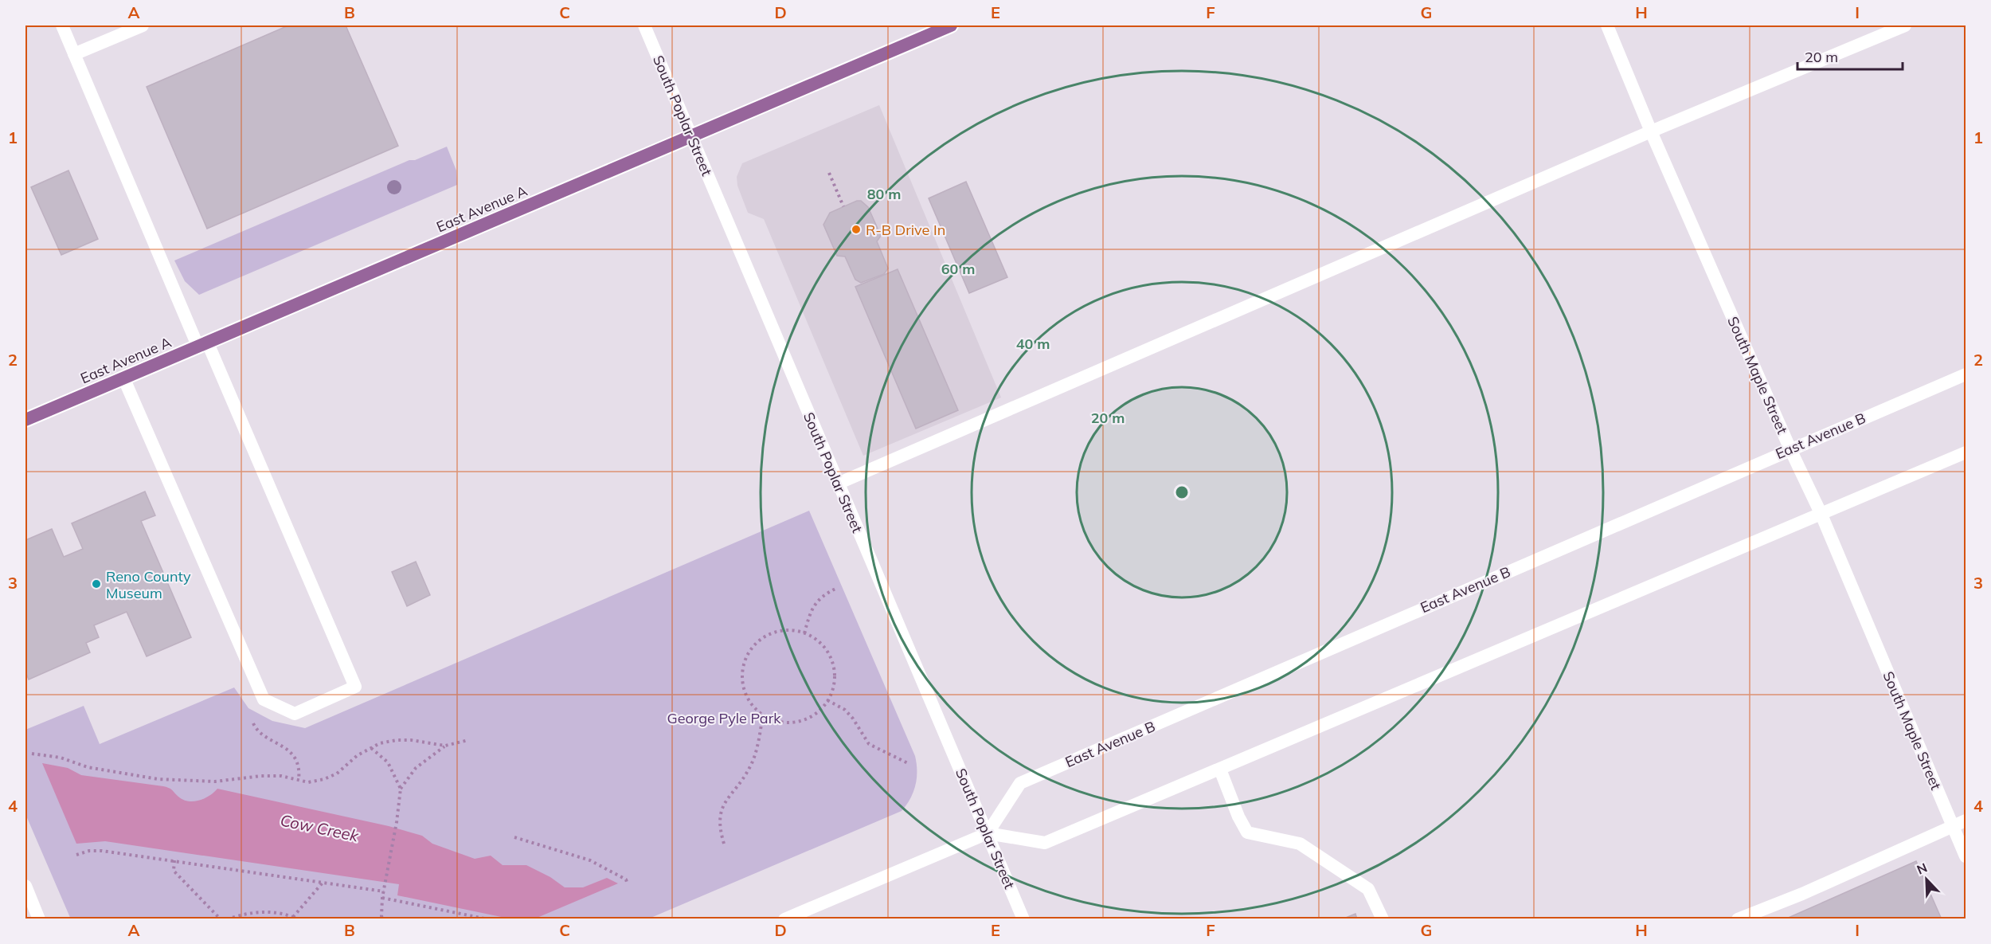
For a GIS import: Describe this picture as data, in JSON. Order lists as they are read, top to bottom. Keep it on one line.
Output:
{"streets":{"main road":["East Avenue A"],"street":["South Poplar Street","South Maple Street","East Avenue B"]},"crossings":[["South Poplar Street","East Avenue A"],["South Poplar Street","East Avenue B"],["South Maple Street","East Avenue B"]],"water":["Cow Creek"],"parks":["George Pyle Park"],"places":["R-B Drive In","Reno County Museum"],"scale_bar":"20 m","north":"top left","grid":{"columns":["A","B","C","D","E","F","G","H","I"],"rows":["1","2","3","4"]},"rings":["80 m","60 m","40 m","20 m"]}
